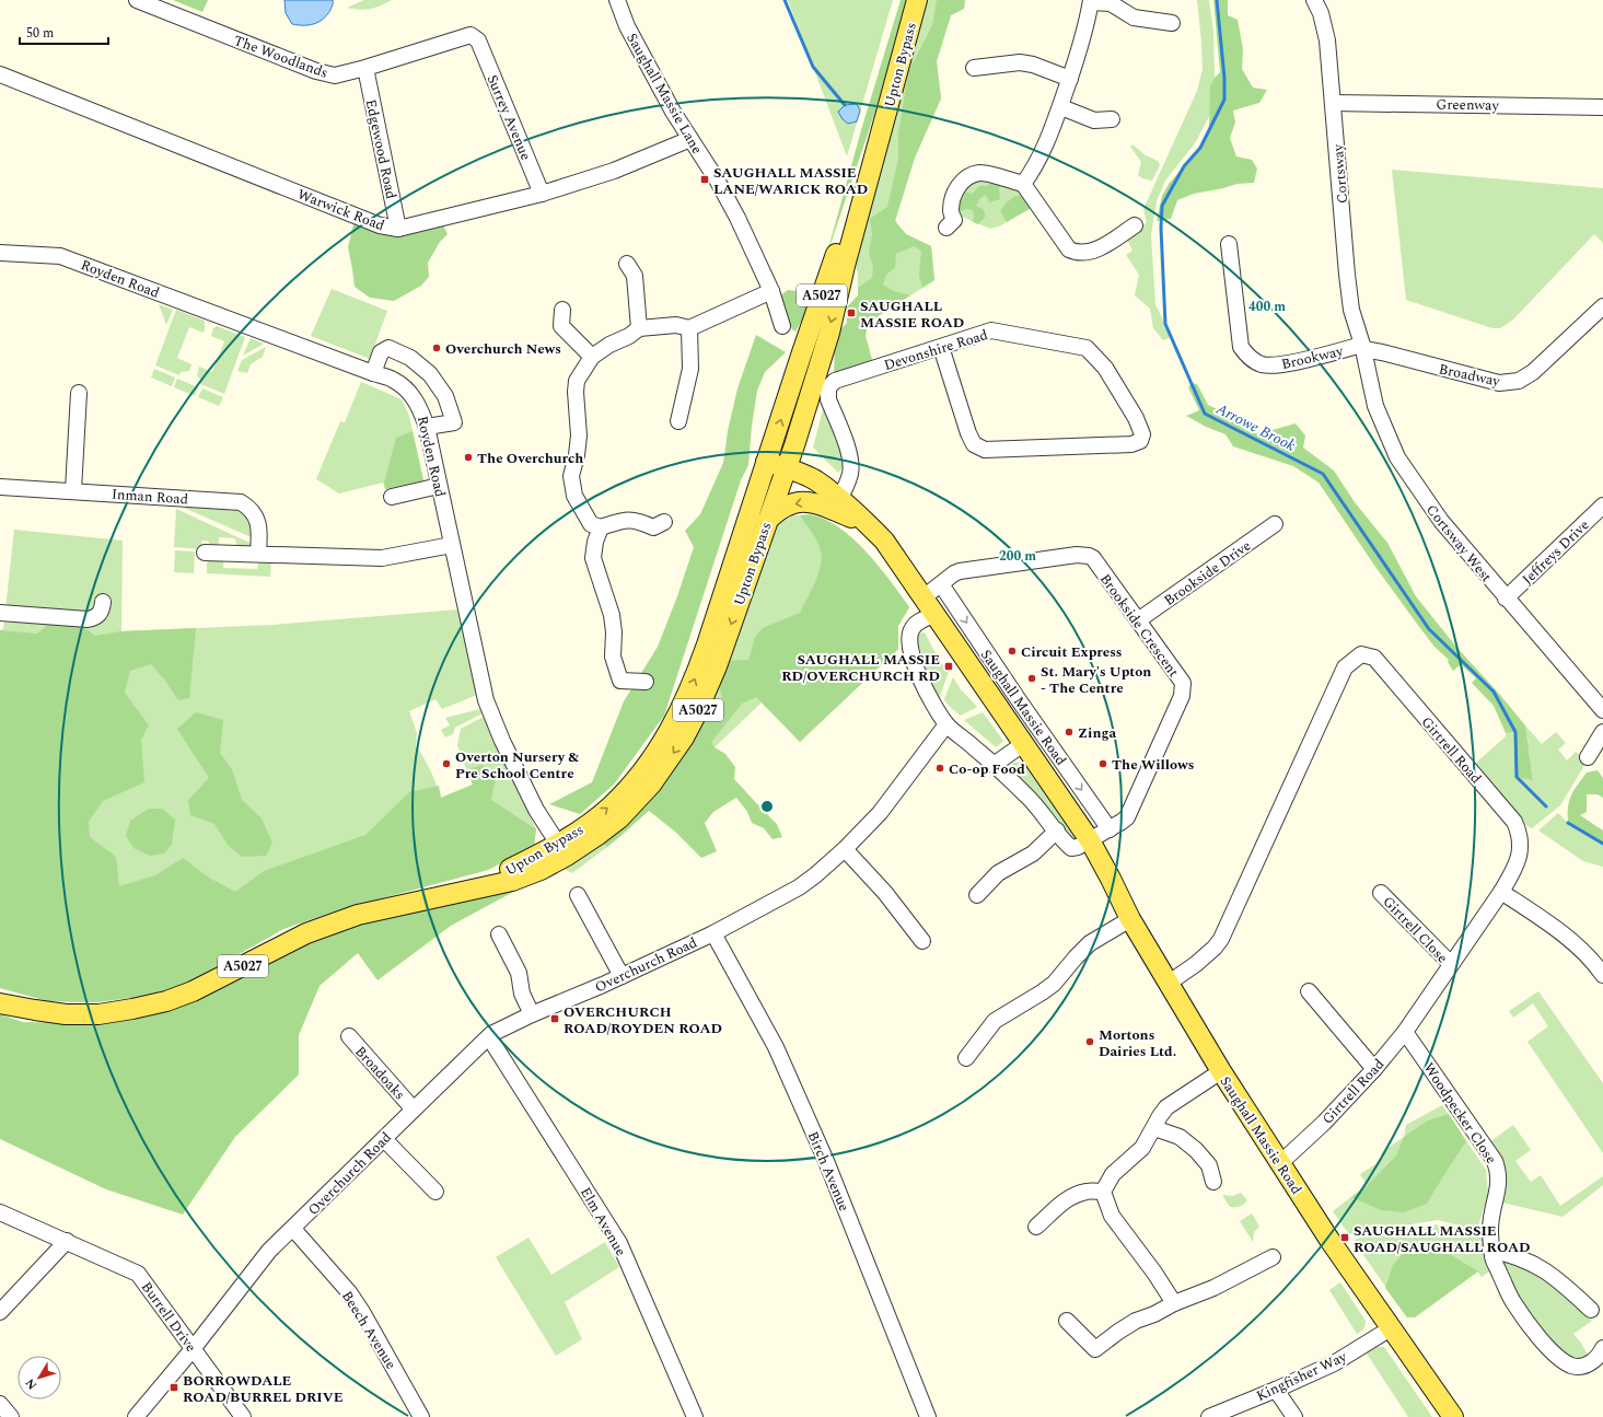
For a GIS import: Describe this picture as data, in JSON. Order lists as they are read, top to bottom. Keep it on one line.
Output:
{"streets":{"main road":["Upton Bypass","A5027","Saughall Massie Road"],"street":["The Woodlands","Saughall Massie Lane","Greenway","Surrey Avenue","Edgewood Road","Cortsway","Warwick Road","Royden Road","Devonshire Road","Brookway","Broadway","Inman Road","Cortsway West","Jeffreys Drive","Brookside Drive","Brookside Crescent","Girtrell Road","Girtrell Close","Overchurch Road","Broadoaks","Woodpecker Close","Birch Avenue","Elm Avenue","Burrell Drive","Beech Avenue","Kingfisher Way"]},"crossings":[["The Woodlands","Surrey Avenue"],["The Woodlands","Edgewood Road"],["Upton Bypass","Royden Road"],["Upton Bypass","Saughall Massie Road"],["Saughall Massie Lane","Warwick Road"],["Greenway","Cortsway"],["Surrey Avenue","Warwick Road"],["Edgewood Road","Warwick Road"],["Cortsway","Brookway"],["Cortsway","Broadway"],["Cortsway","Cortsway West"],["Devonshire Road","Saughall Massie Road"],["Brookway","Broadway"],["Brookway","Cortsway West"],["Broadway","Cortsway West"],["Cortsway West","Jeffreys Drive"],["Brookside Drive","Brookside Crescent"],["Brookside Crescent","Saughall Massie Road"],["Saughall Massie Road","Girtrell Road"],["Saughall Massie Road","Kingfisher Way"],["Girtrell Road","Girtrell Close"],["Girtrell Road","Woodpecker Close"],["Overchurch Road","Broadoaks"],["Overchurch Road","Birch Avenue"],["Overchurch Road","Elm Avenue"],["Overchurch Road","Burrell Drive"],["Overchurch Road","Beech Avenue"]],"water":["Arrowe Brook"],"places":{"transit":["SAUGHALL MASSIE LANE/WARICK ROAD","SAUGHALL MASSIE ROAD","SAUGHALL MASSIE RD/OVERCHURCH RD","OVERCHURCH ROAD/ROYDEN ROAD","SAUGHALL MASSIE ROAD/SAUGHALL ROAD","BORROWDALE ROAD/BURREL DRIVE"],"other":["Overchurch News","The Overchurch","Circuit Express","St. Mary's Upton - The Centre","Zinga","Overton Nursery & Pre School Centre","The Willows","Co-op Food","Mortons Dairies Ltd."]},"scale_bar":"50 m","north":"bottom left","rings":["400 m","200 m"]}
